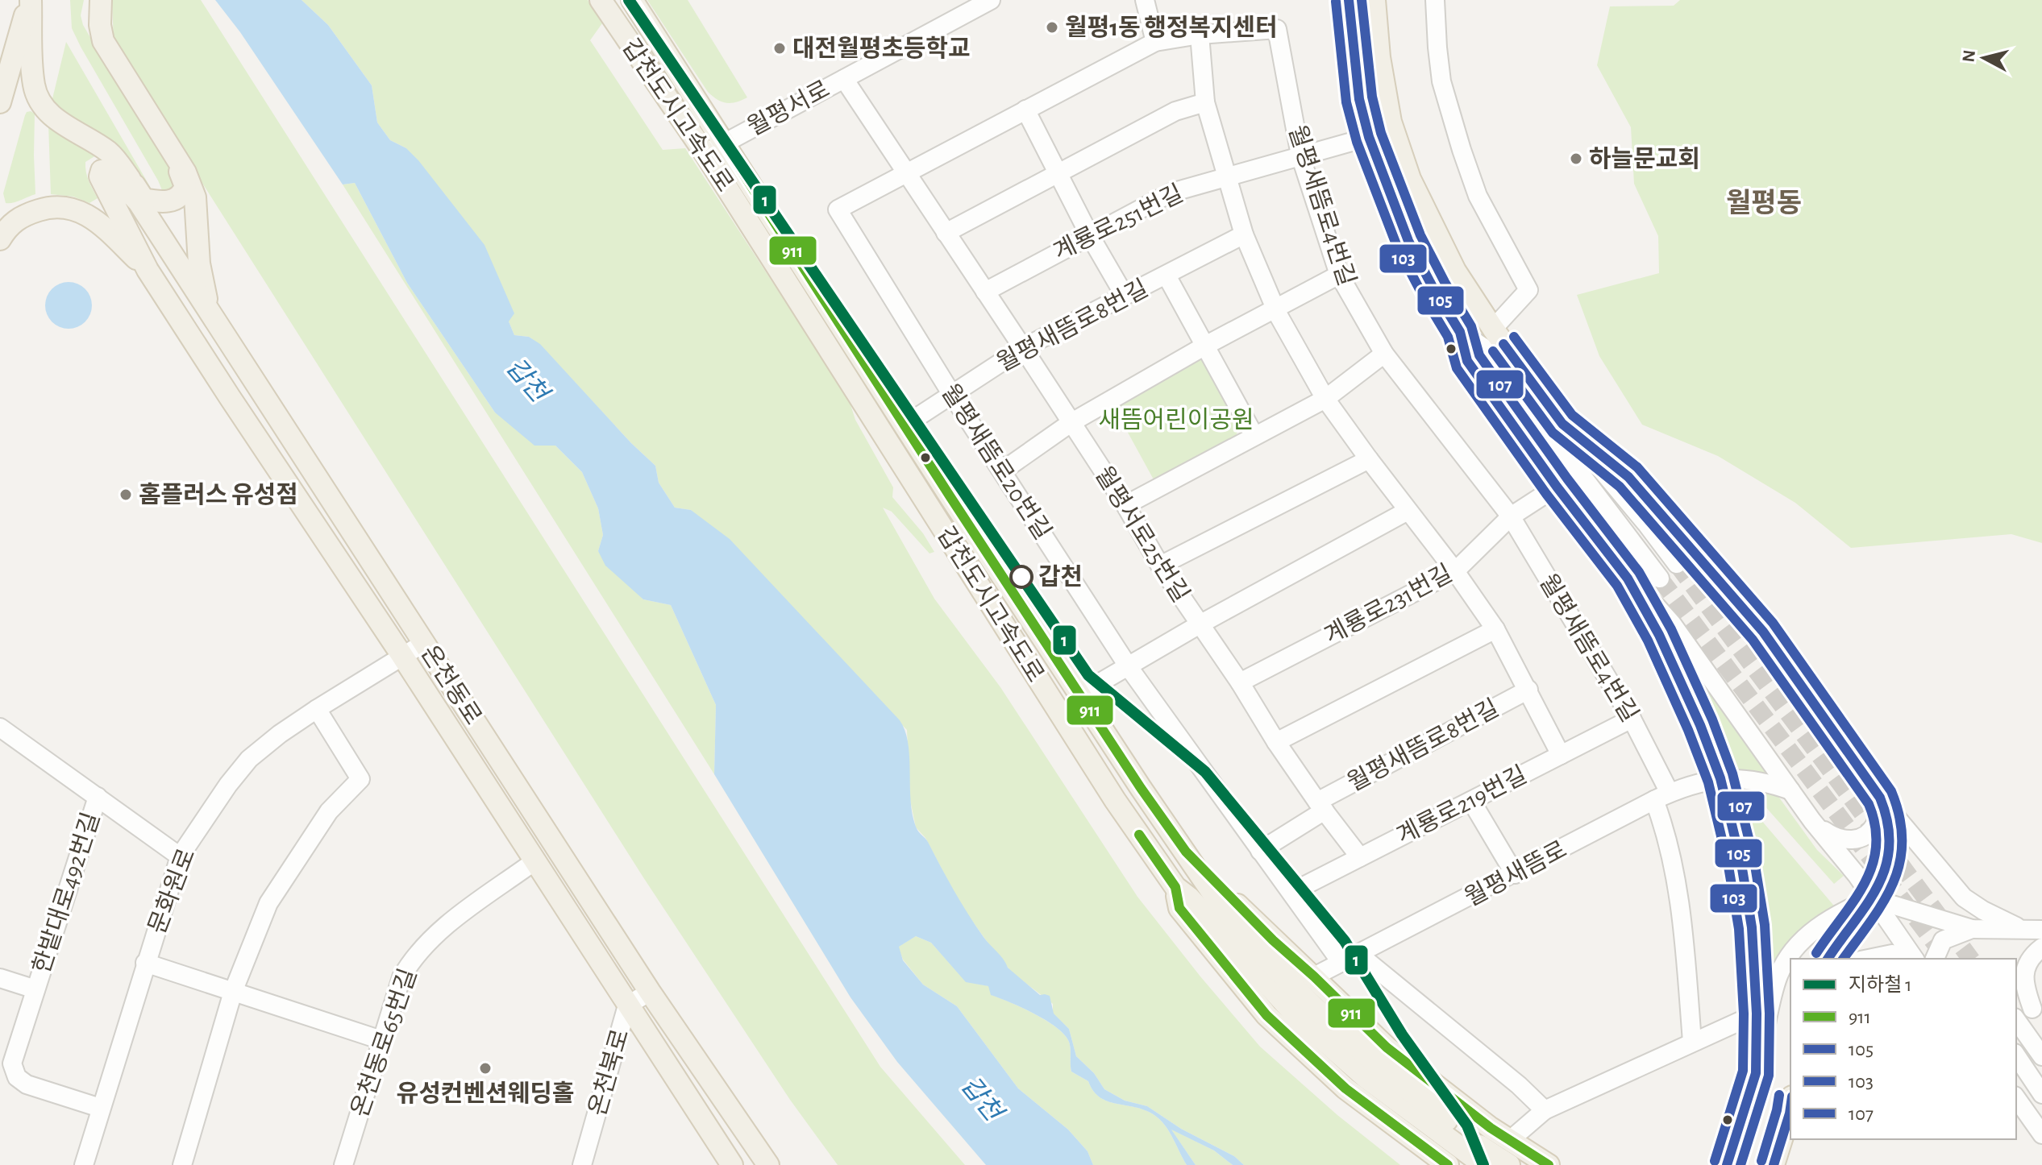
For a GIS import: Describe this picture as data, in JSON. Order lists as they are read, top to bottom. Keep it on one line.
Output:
{"streets":{"main road":["갑천도시고속도로","온천동로"],"street":["월평서로","월평새뜸로4번길","계룡로251번길","월평새뜸로8번길","월평새뜸로20번길","월평서로25번길","계룡로231번길","계룡로219번길","월평새뜸로","문화원로","한밭대로492번길","온천동로65번길","온천북로"]},"crossings":[["월평서로","갑천도시고속도로"],["월평서로","월평서로25번길"],["갑천도시고속도로","월평새뜸로8번길"],["월평새뜸로4번길","계룡로251번길"],["월평새뜸로4번길","월평새뜸로8번길"],["월평새뜸로4번길","월평새뜸로20번길"],["월평새뜸로4번길","월평서로25번길"],["월평새뜸로4번길","계룡로231번길"],["월평새뜸로4번길","계룡로219번길"],["월평새뜸로4번길","월평새뜸로"],["계룡로251번길","월평새뜸로8번길"],["계룡로251번길","월평서로25번길"],["월평새뜸로8번길","월평새뜸로20번길"],["월평새뜸로8번길","월평서로25번길"],["월평새뜸로8번길","계룡로231번길"],["월평새뜸로8번길","계룡로219번길"],["월평새뜸로20번길","월평서로25번길"],["월평새뜸로20번길","계룡로219번길"],["월평새뜸로20번길","월평새뜸로"],["월평서로25번길","계룡로231번길"],["월평서로25번길","계룡로219번길"],["온천동로","문화원로"],["온천동로","온천동로65번길"],["온천동로","온천북로"],["문화원로","한밭대로492번길"]],"districts":["월평동"],"water":["갑천"],"parks":["새뜸어린이공원"],"places":["월평1동 행정복지센터","대전월평초등학교","하늘문교회","홈플러스 유성점","갑천","유성컨벤션웨딩홀"],"lines":["metro line 1","transit line 911","transit line 105","transit line 107","transit line 103"],"legend":["지하철 1","911","105","103","107"],"north":"left"}
